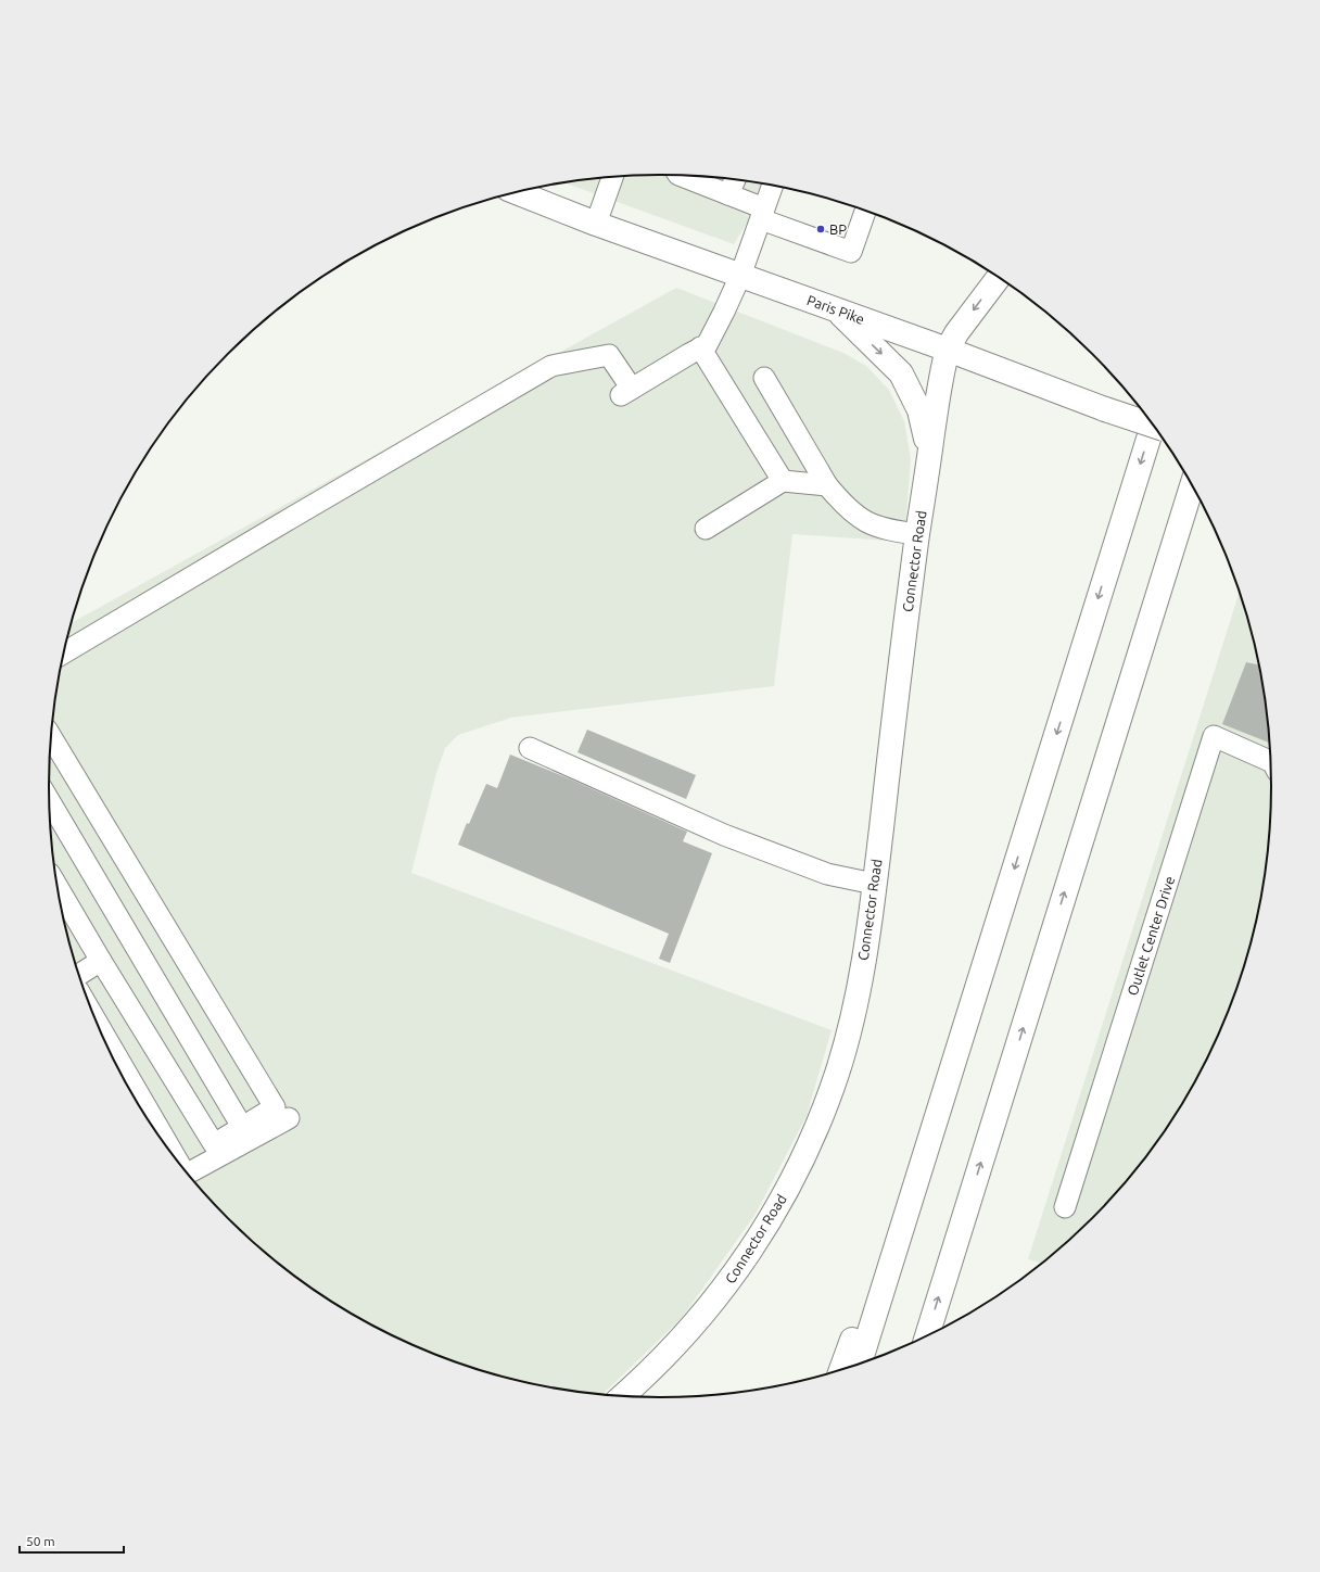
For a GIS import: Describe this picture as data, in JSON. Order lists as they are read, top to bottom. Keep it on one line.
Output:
{"streets":{"main road":["Paris Pike","Connector Road"],"street":["Outlet Center Drive"]},"crossings":[["Paris Pike","Connector Road"]],"places":["BP"],"scale_bar":"50 m"}
